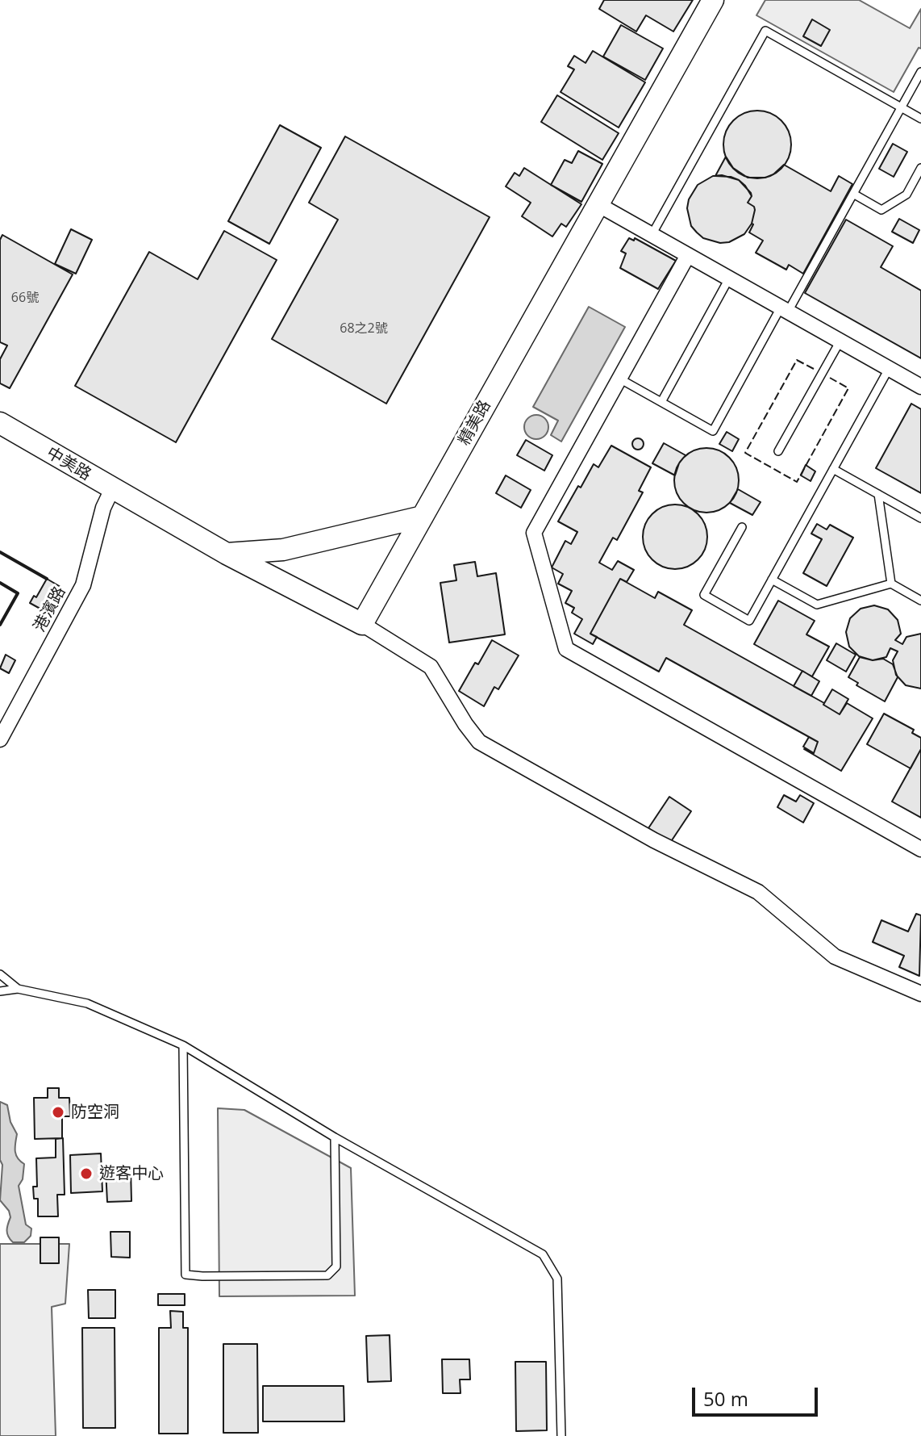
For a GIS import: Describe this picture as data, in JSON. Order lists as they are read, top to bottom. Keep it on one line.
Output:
{"streets":{"main road":["精美路","中美路"],"street":["港濱路"]},"crossings":[["中美路","港濱路"]],"places":["防空洞","遊客中心"],"house_numbers":["66號","68之2號"],"scale_bar":"50 m"}
